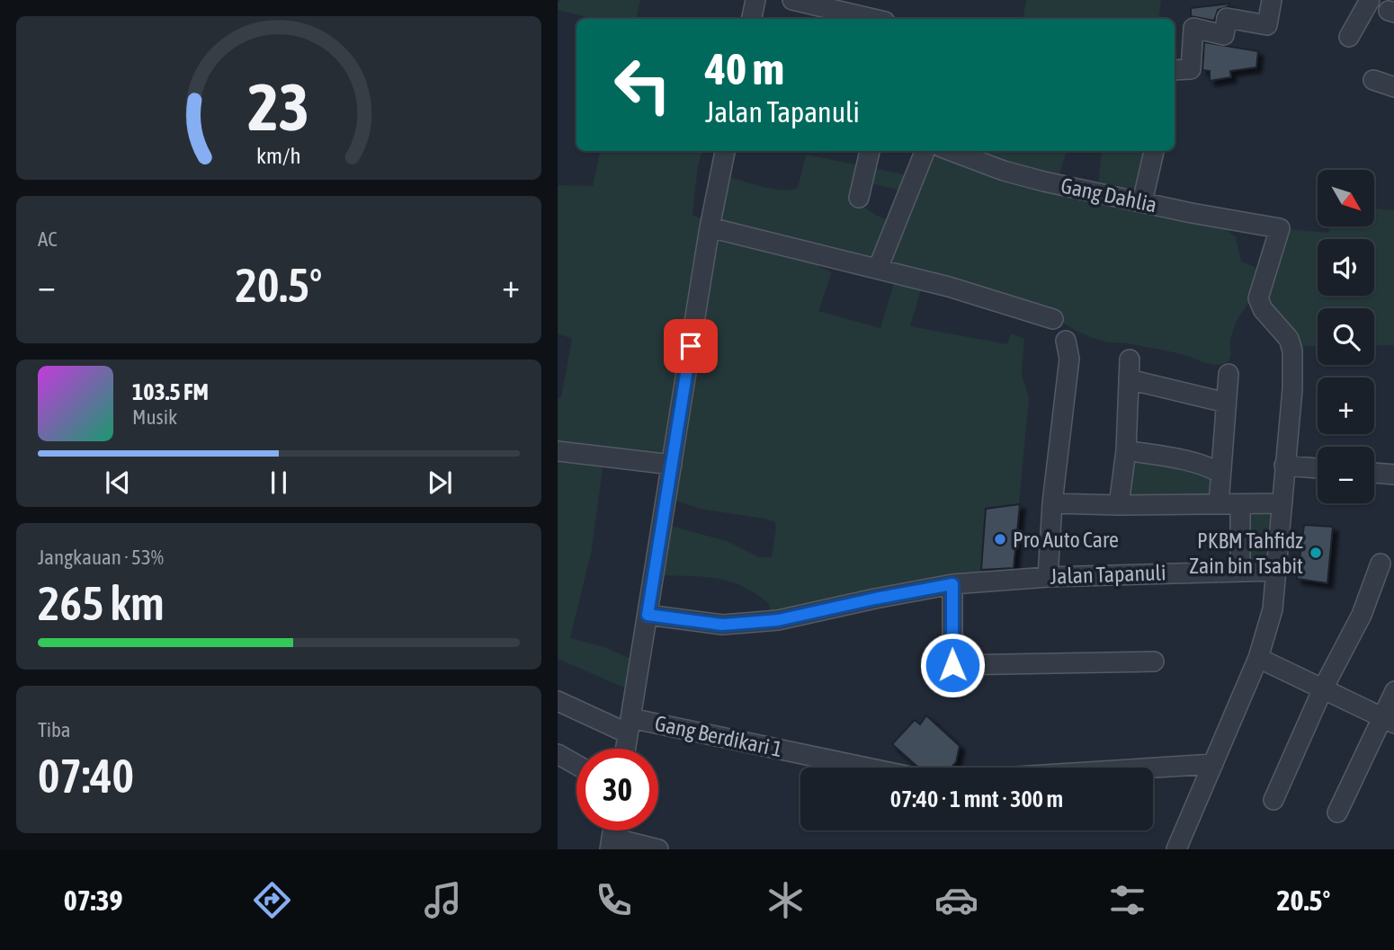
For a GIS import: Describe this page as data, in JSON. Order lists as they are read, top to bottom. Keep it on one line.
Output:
{"streets":{"street":["Gang Dahlia","Jalan Tapanuli","Gang Berdikari 1"]},"places":["Pro Auto Care","PKBM Tahfidz Zain bin Tsabit"],"north":"bottom right","page":{"turn":["40 m","Jalan Tapanuli"],"map_buttons":["+","−"],"tile":["AC",["Jangkauan · 53%","265 km"],["Tiba","07:40"]],"heat":["−","20.5°","+"],"song":["103.5 FM","Musik"],"limit":"30","trip":"07:40 · 1 mnt · 300 m","tabs":["07:39","20.5°"],"gauge":["23","km/h"]}}
